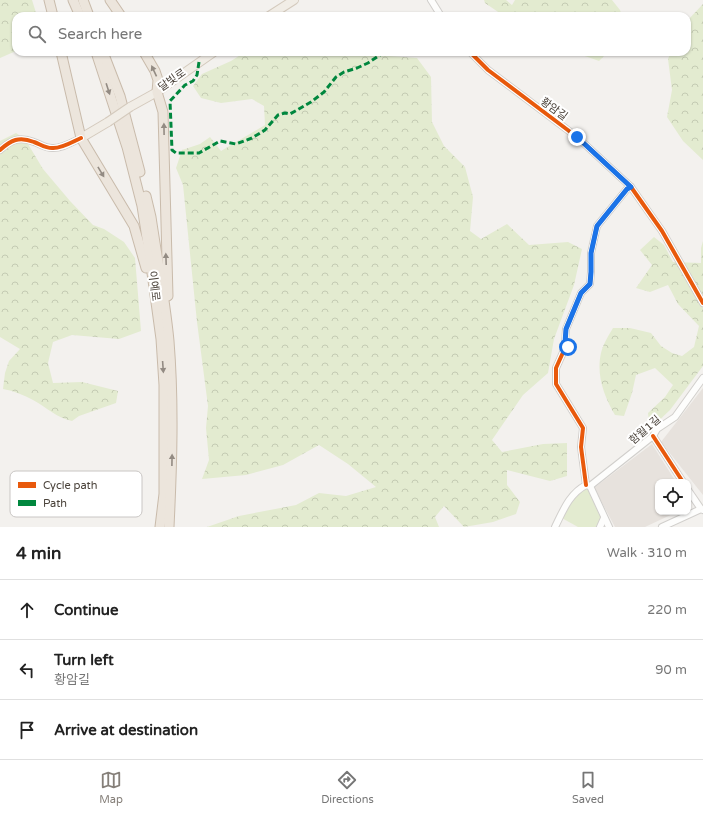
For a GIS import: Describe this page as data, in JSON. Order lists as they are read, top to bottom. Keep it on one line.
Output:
{"streets":{"highway":["이예로"],"main road":["달빛로"],"street":["황암길","함월1길"]},"legend":["Cycle path","Path"],"page":{"search":"Search here","heading":["4 min","Walk · 310 m"],"list":[["Continue","220 m"],["Turn left","황암길","90 m"],"Arrive at destination"],"nav":["Map","Directions","Saved"]}}
